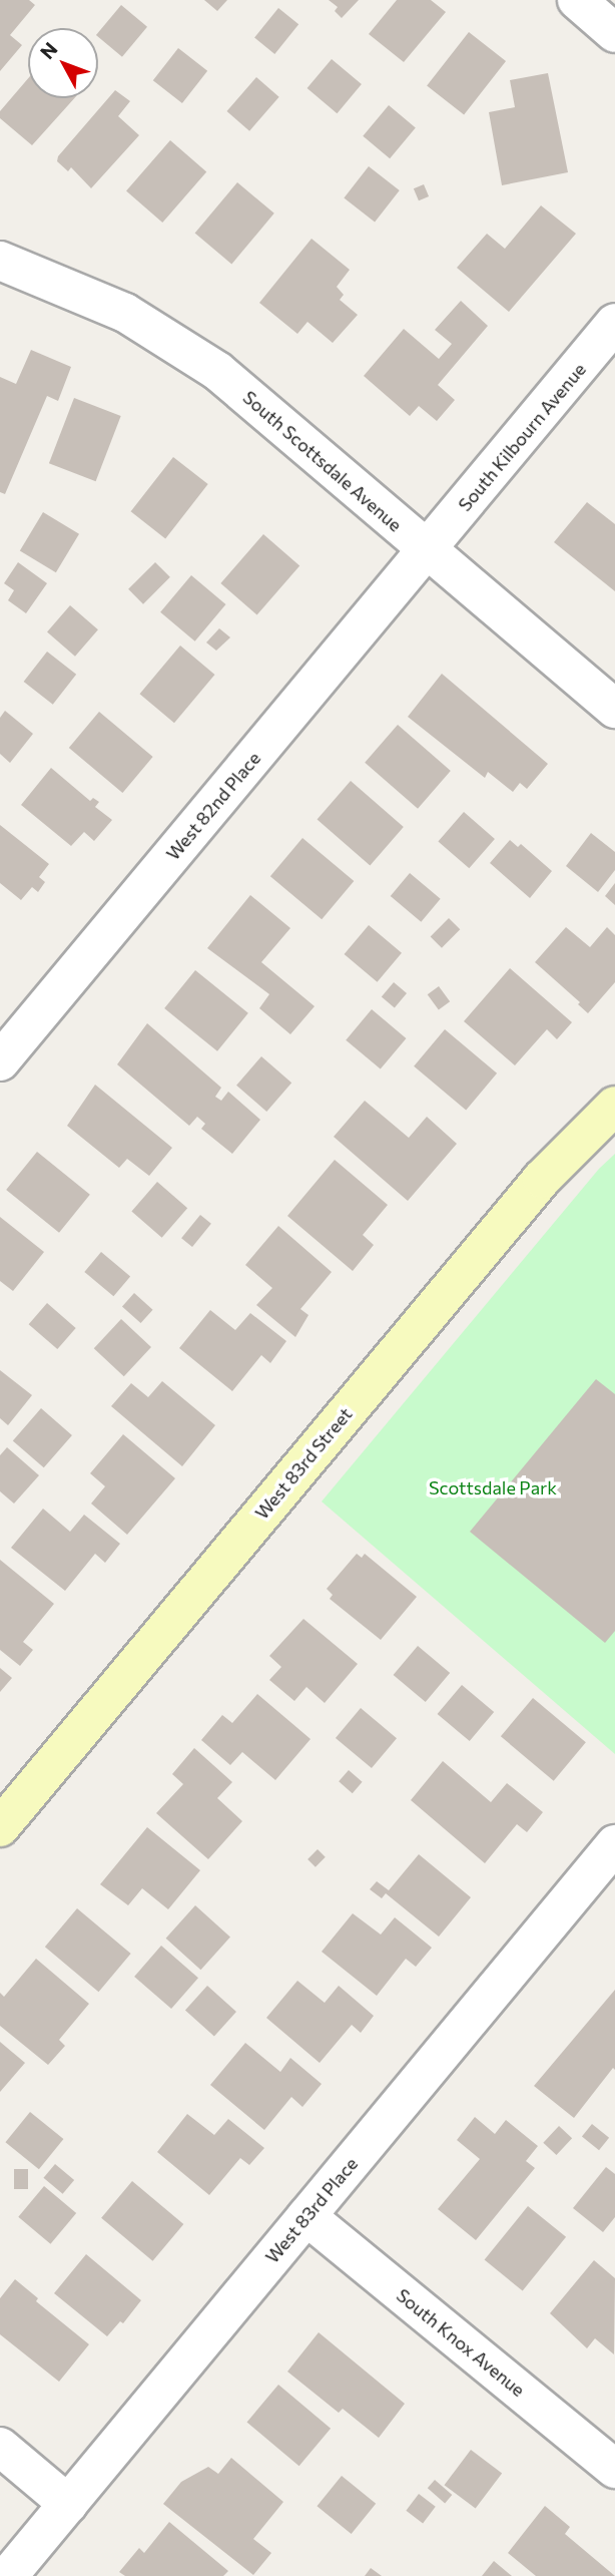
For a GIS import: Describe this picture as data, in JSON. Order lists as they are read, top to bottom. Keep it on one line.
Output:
{"streets":{"street":["South Kilbourn Avenue","South Scottsdale Avenue","West 82nd Place","West 83rd Street","West 83rd Place","South Knox Avenue"]},"crossings":[["South Kilbourn Avenue","South Scottsdale Avenue"],["South Kilbourn Avenue","West 82nd Place"],["South Scottsdale Avenue","West 82nd Place"],["West 83rd Place","South Knox Avenue"]],"parks":["Scottsdale Park"],"north":"top left"}
